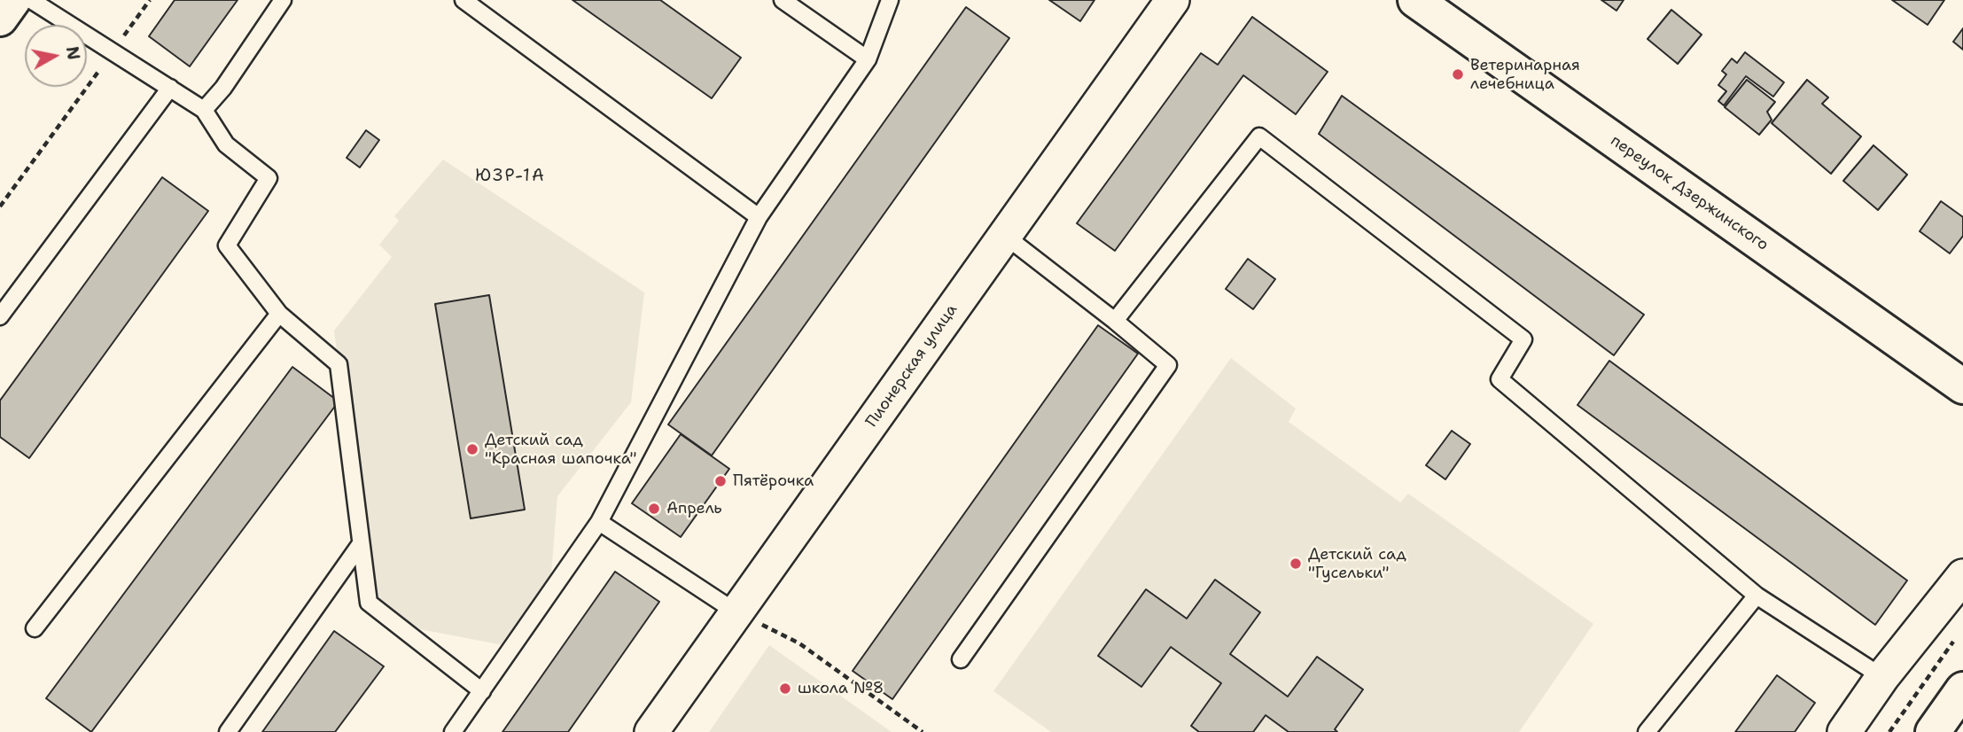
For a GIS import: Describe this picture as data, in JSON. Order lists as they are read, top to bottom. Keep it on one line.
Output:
{"streets":{"street":["переулок Дзержинского","Пионерская улица"]},"districts":["ЮЗР-1А"],"places":["Ветеринарная лечебница","Детский сад \"Красная шапочка\"","Пятёрочка","Апрель","Детский сад \"Гусельки\"","школа №8"],"north":"right"}
